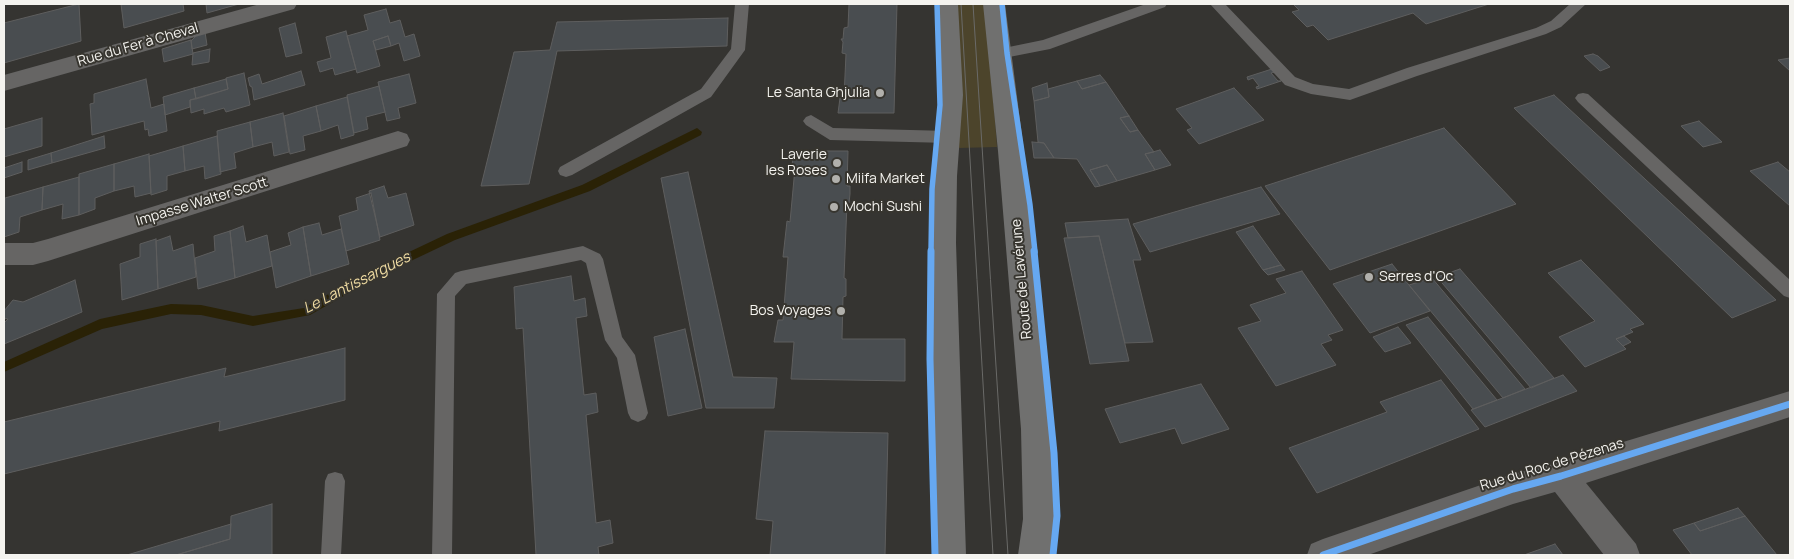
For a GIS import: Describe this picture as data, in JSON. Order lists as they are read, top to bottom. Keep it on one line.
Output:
{"streets":{"street":["Rue du Fer à Cheval","Impasse Walter Scott","Route de Lavérune","Rue du Roc de Pézenas"]},"water":["Le Lantissargues"],"places":["Le Santa Ghjulia","Laverie les Roses","Miifa Market","Mochi Sushi","Serres d'Oc","Bos Voyages"]}
